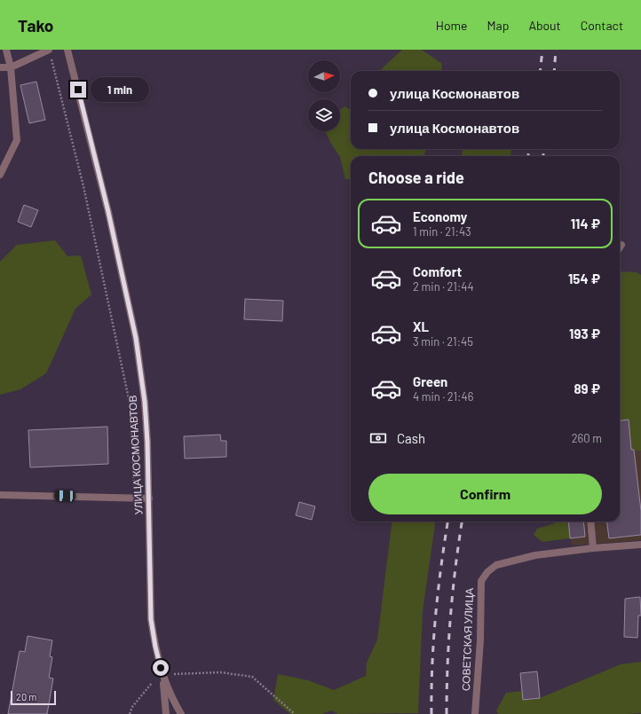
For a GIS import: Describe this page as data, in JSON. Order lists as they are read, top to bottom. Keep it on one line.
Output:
{"streets":{"street":["УЛИЦА КОСМОНАВТОВ","СОВЕТСКАЯ УЛИЦА"]},"scale_bar":"20 m","north":"right","page":{"header":"Tako","nav":["Home","Map","About","Contact"],"banner":["улица Космонавтов","улица Космонавтов"],"bubble":"1 min","heading":"Choose a ride","list":[{"name":"Economy","note":"1 min · 21:43","value":"114 ₽"},{"name":"Comfort","note":"2 min · 21:44","value":"154 ₽"},{"name":"XL","note":"3 min · 21:45","value":"193 ₽"},{"name":"Green","note":"4 min · 21:46","value":"89 ₽"}],"pay":["Cash","260 m"],"buttons":"Confirm","scale":"20 m"}}
